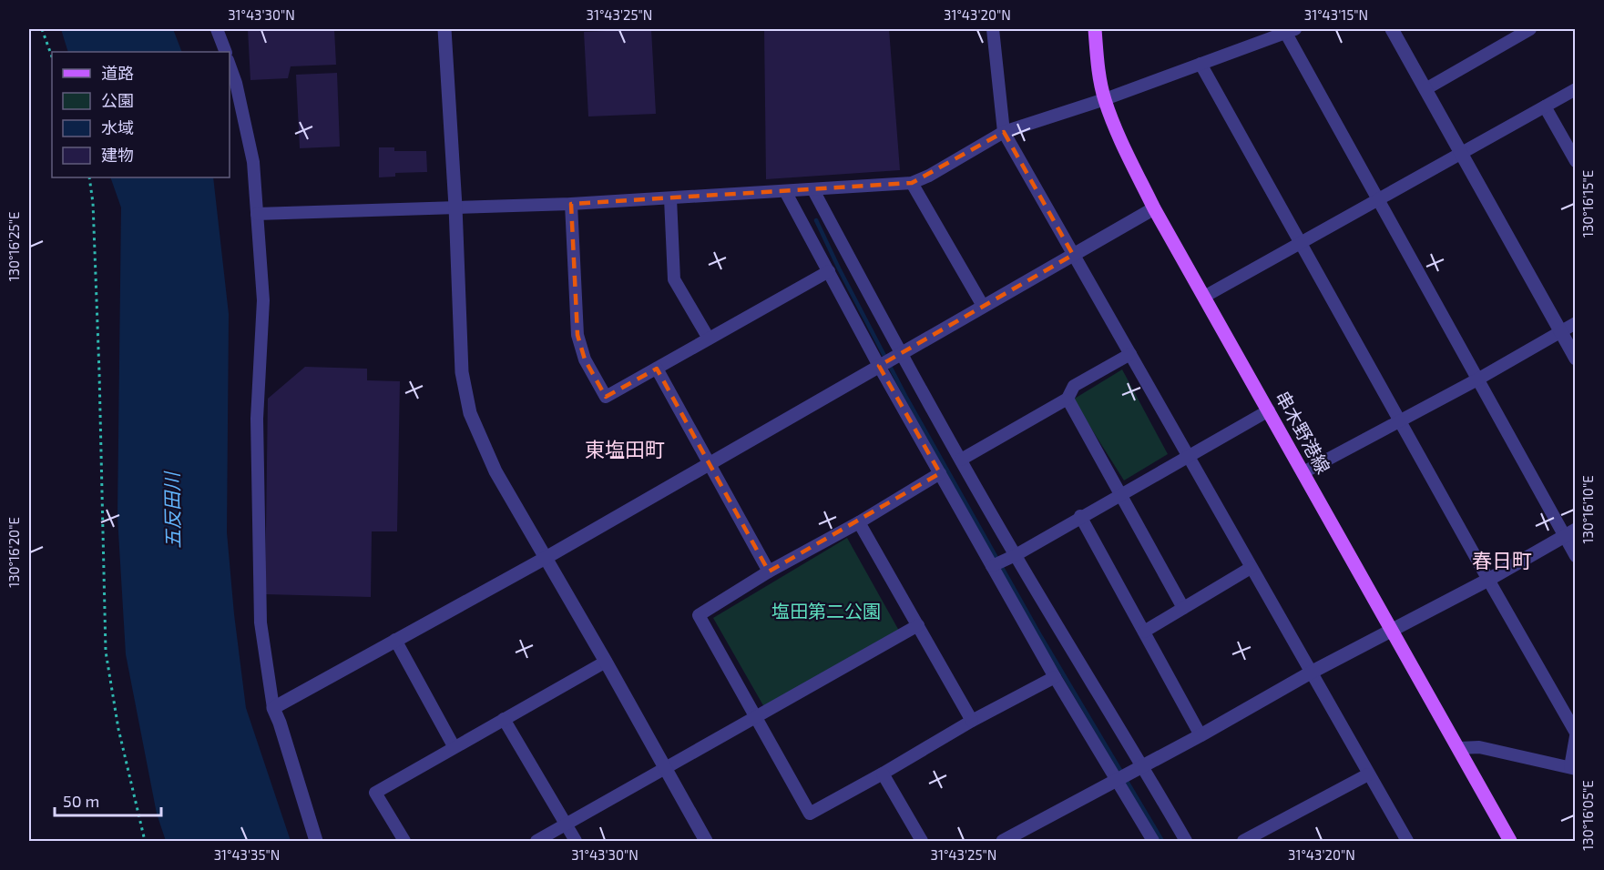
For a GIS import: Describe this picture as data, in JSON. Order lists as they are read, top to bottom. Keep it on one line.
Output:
{"streets":{"main road":["串木野港線"]},"districts":["東塩田町","春日町"],"water":["五反田川"],"parks":["塩田第二公園"],"legend":["道路","公園","水域","建物"],"scale_bar":"50 m","coordinates":["31°43'30\"N","31°43'25\"N","31°43'20\"N","31°43'15\"N","130°16'15\"E","130°16'25\"E","130°16'10\"E","130°16'20\"E","130°16'05\"E","31°43'35\"N"]}
